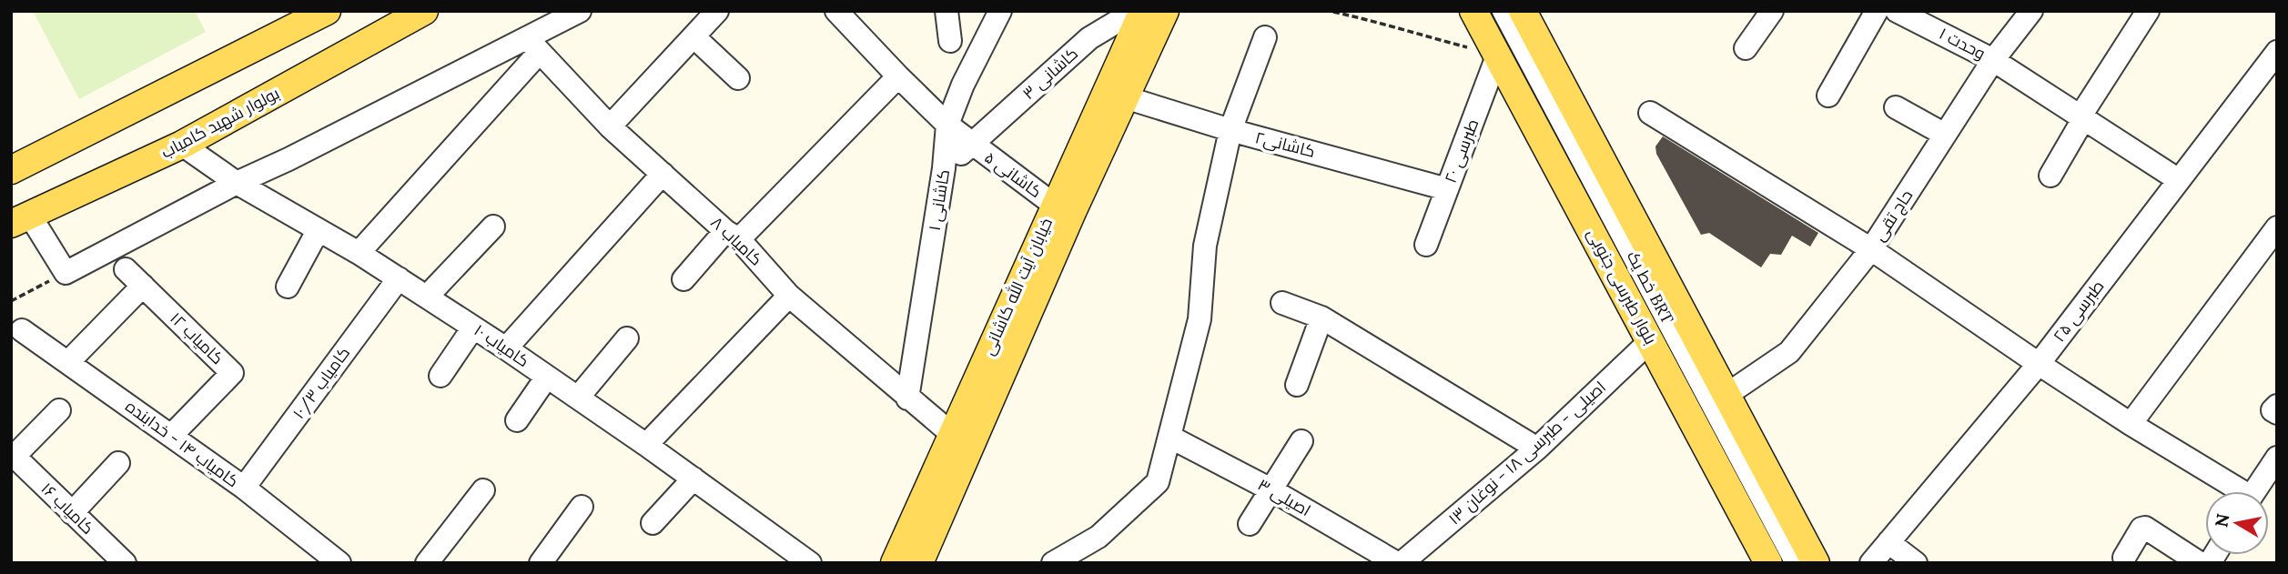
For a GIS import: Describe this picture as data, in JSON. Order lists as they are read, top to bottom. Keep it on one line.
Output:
{"streets":{"main road":["بولوار شهید کامیاب","خیابان آیت الله کاشانی","بلوار طبرسی جنوبی"],"street":["وحدت ۱","کاشانی ۳","کاشانی۲","طبرسی ۲۰","کاشانی ۵","کاشانی ۱","حاج تقی","کامیاب ۸","خط یک BRT","طبرسی ۲۵","کامیاب ۱۲","کامیاب ۱۰","کامیاب ۱۰/۳","کامیاب ۱۴ - خدابنده","اصیلی - طبرسی ۱۸ - نوغان ۱۳","اصیلی ۳","کامیاب ۱۶"]},"crossings":[["وحدت ۱","حاج تقی"],["وحدت ۱","طبرسی ۲۵"],["کاشانی ۳","کاشانی ۵"],["کاشانی ۳","کاشانی ۱"],["بولوار شهید کامیاب","کامیاب ۱۰"],["کاشانی۲","طبرسی ۲۰"],["کاشانی۲","خیابان آیت الله کاشانی"],["طبرسی ۲۰","بلوار طبرسی جنوبی"],["کاشانی ۵","کاشانی ۱"],["کاشانی ۵","خیابان آیت الله کاشانی"],["کاشانی ۱","کامیاب ۸"],["کامیاب ۸","خیابان آیت الله کاشانی"],["بلوار طبرسی جنوبی","اصیلی - طبرسی ۱۸ - نوغان ۱۳"],["کامیاب ۱۲","کامیاب ۱۴ - خدابنده"],["کامیاب ۱۰","کامیاب ۱۰/۳"],["کامیاب ۱۰/۳","کامیاب ۱۴ - خدابنده"],["اصیلی - طبرسی ۱۸ - نوغان ۱۳","اصیلی ۳"]],"north":"left"}
